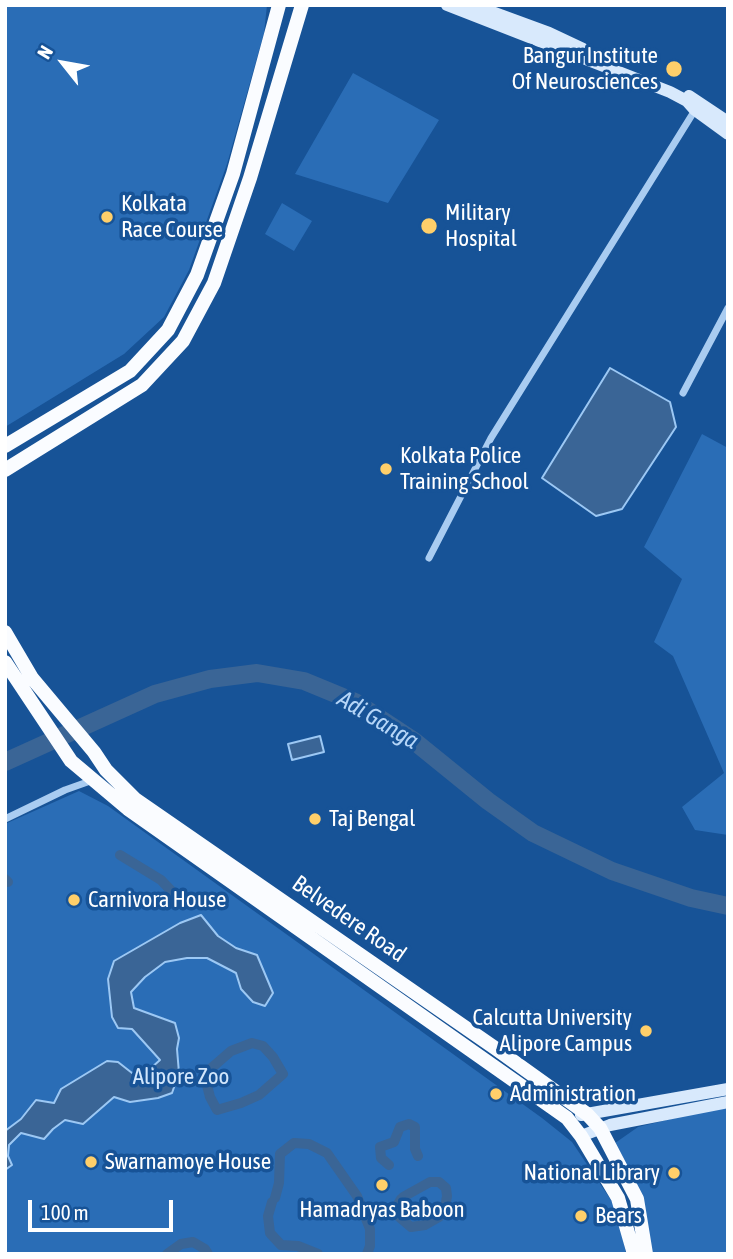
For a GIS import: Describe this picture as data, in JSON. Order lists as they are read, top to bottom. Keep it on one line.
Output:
{"streets":{"highway":["Belvedere Road"]},"water":["Adi Ganga"],"parks":["Alipore Zoo"],"places":["Bangur Institute Of Neurosciences","Kolkata Race Course","Military Hospital","Kolkata Police Training School","Taj Bengal","Carnivora House","Calcutta University Alipore Campus","Administration","Swarnamoye House","National Library","Hamadryas Baboon","Bears"],"scale_bar":"100 m","north":"top left"}
